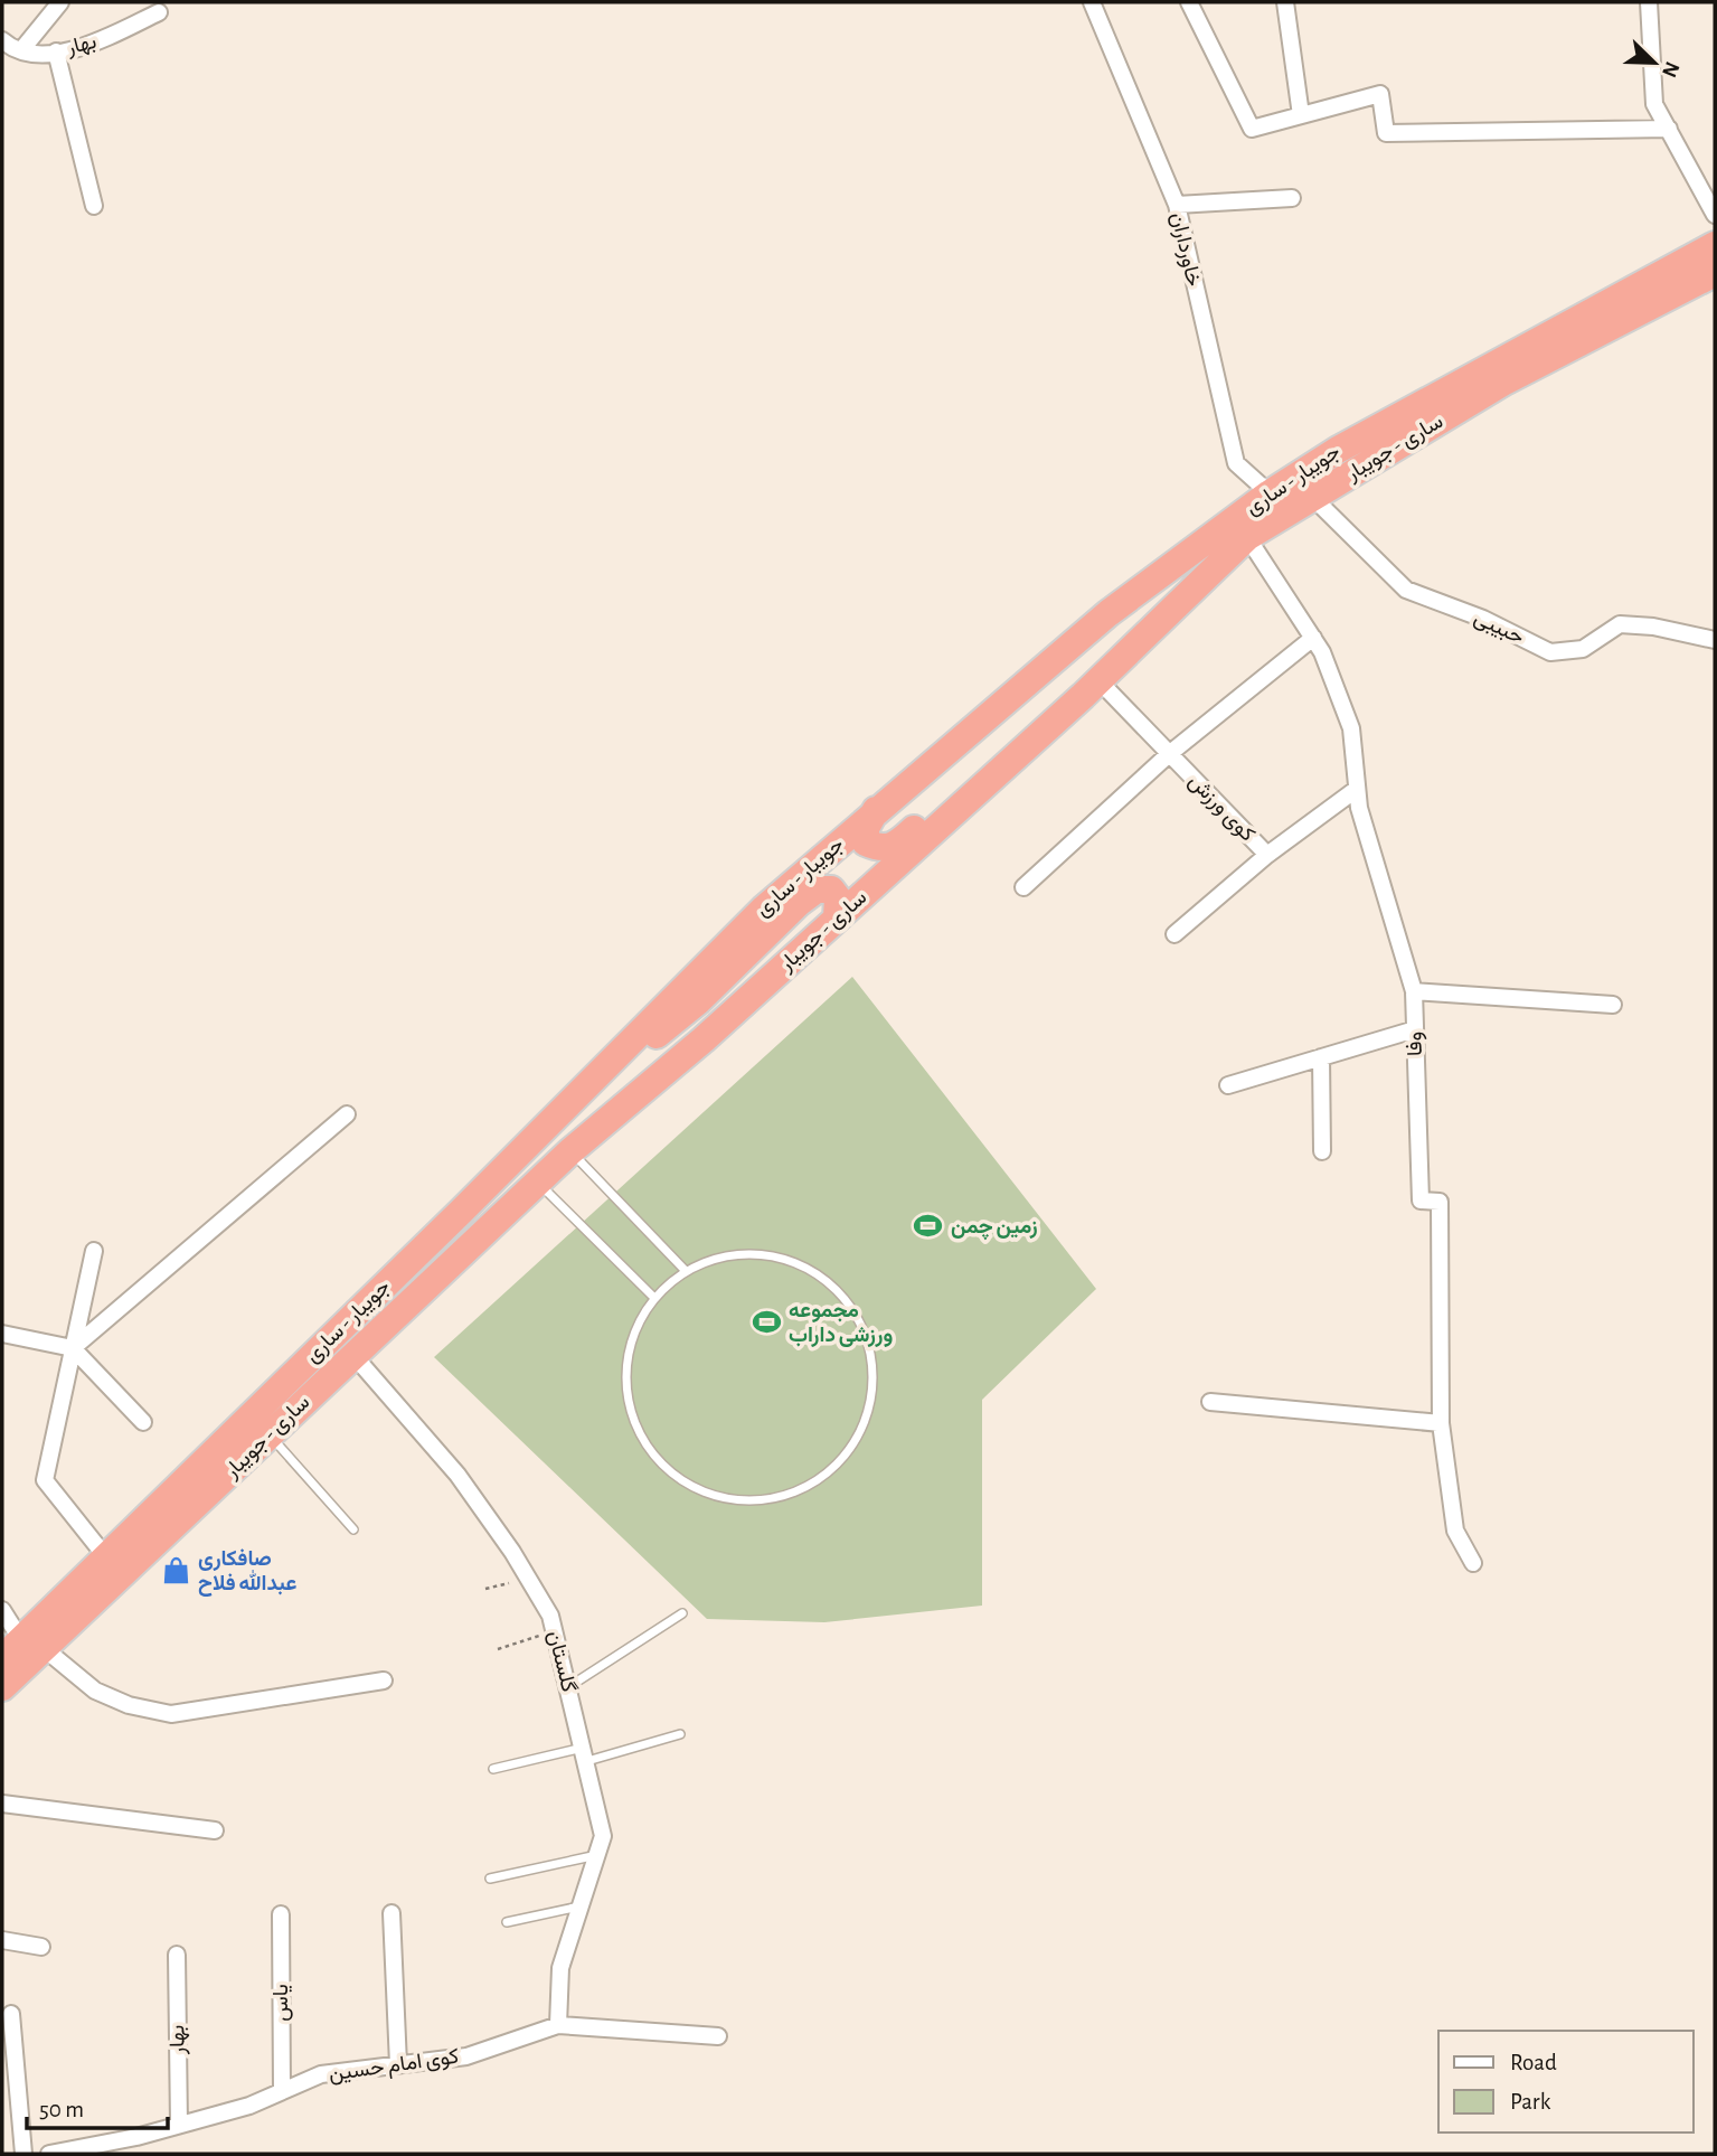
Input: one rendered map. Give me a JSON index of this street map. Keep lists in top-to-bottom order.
{
  "streets": {
    "highway": ["ساری - جویبار", "جویبار - ساری"],
    "street": [
      "بهار",
      "خاورداران",
      "حبیبی",
      "کوی ورزش",
      "وفا",
      "گلستان",
      "یاس",
      "کوی امام حسین"
    ]
  },
  "crossings": [
    ["بهار", "کوی امام حسین"],
    ["خاورداران", "جویبار - ساری"],
    ["ساری - جویبار", "جویبار - ساری"],
    ["ساری - جویبار", "حبیبی"],
    ["ساری - جویبار", "کوی ورزش"],
    ["ساری - جویبار", "وفا"],
    ["ساری - جویبار", "گلستان"],
    ["کوی ورزش", "وفا"],
    ["گلستان", "کوی امام حسین"],
    ["یاس", "کوی امام حسین"]
  ],
  "places": {
    "sports": ["زمین چمن", "مجموعه ورزشی داراب"],
    "shop": ["صافکاری عبدالله فلاح"]
  },
  "legend": ["Road", "Park"],
  "scale_bar": "50 m",
  "north": "bottom right"
}
